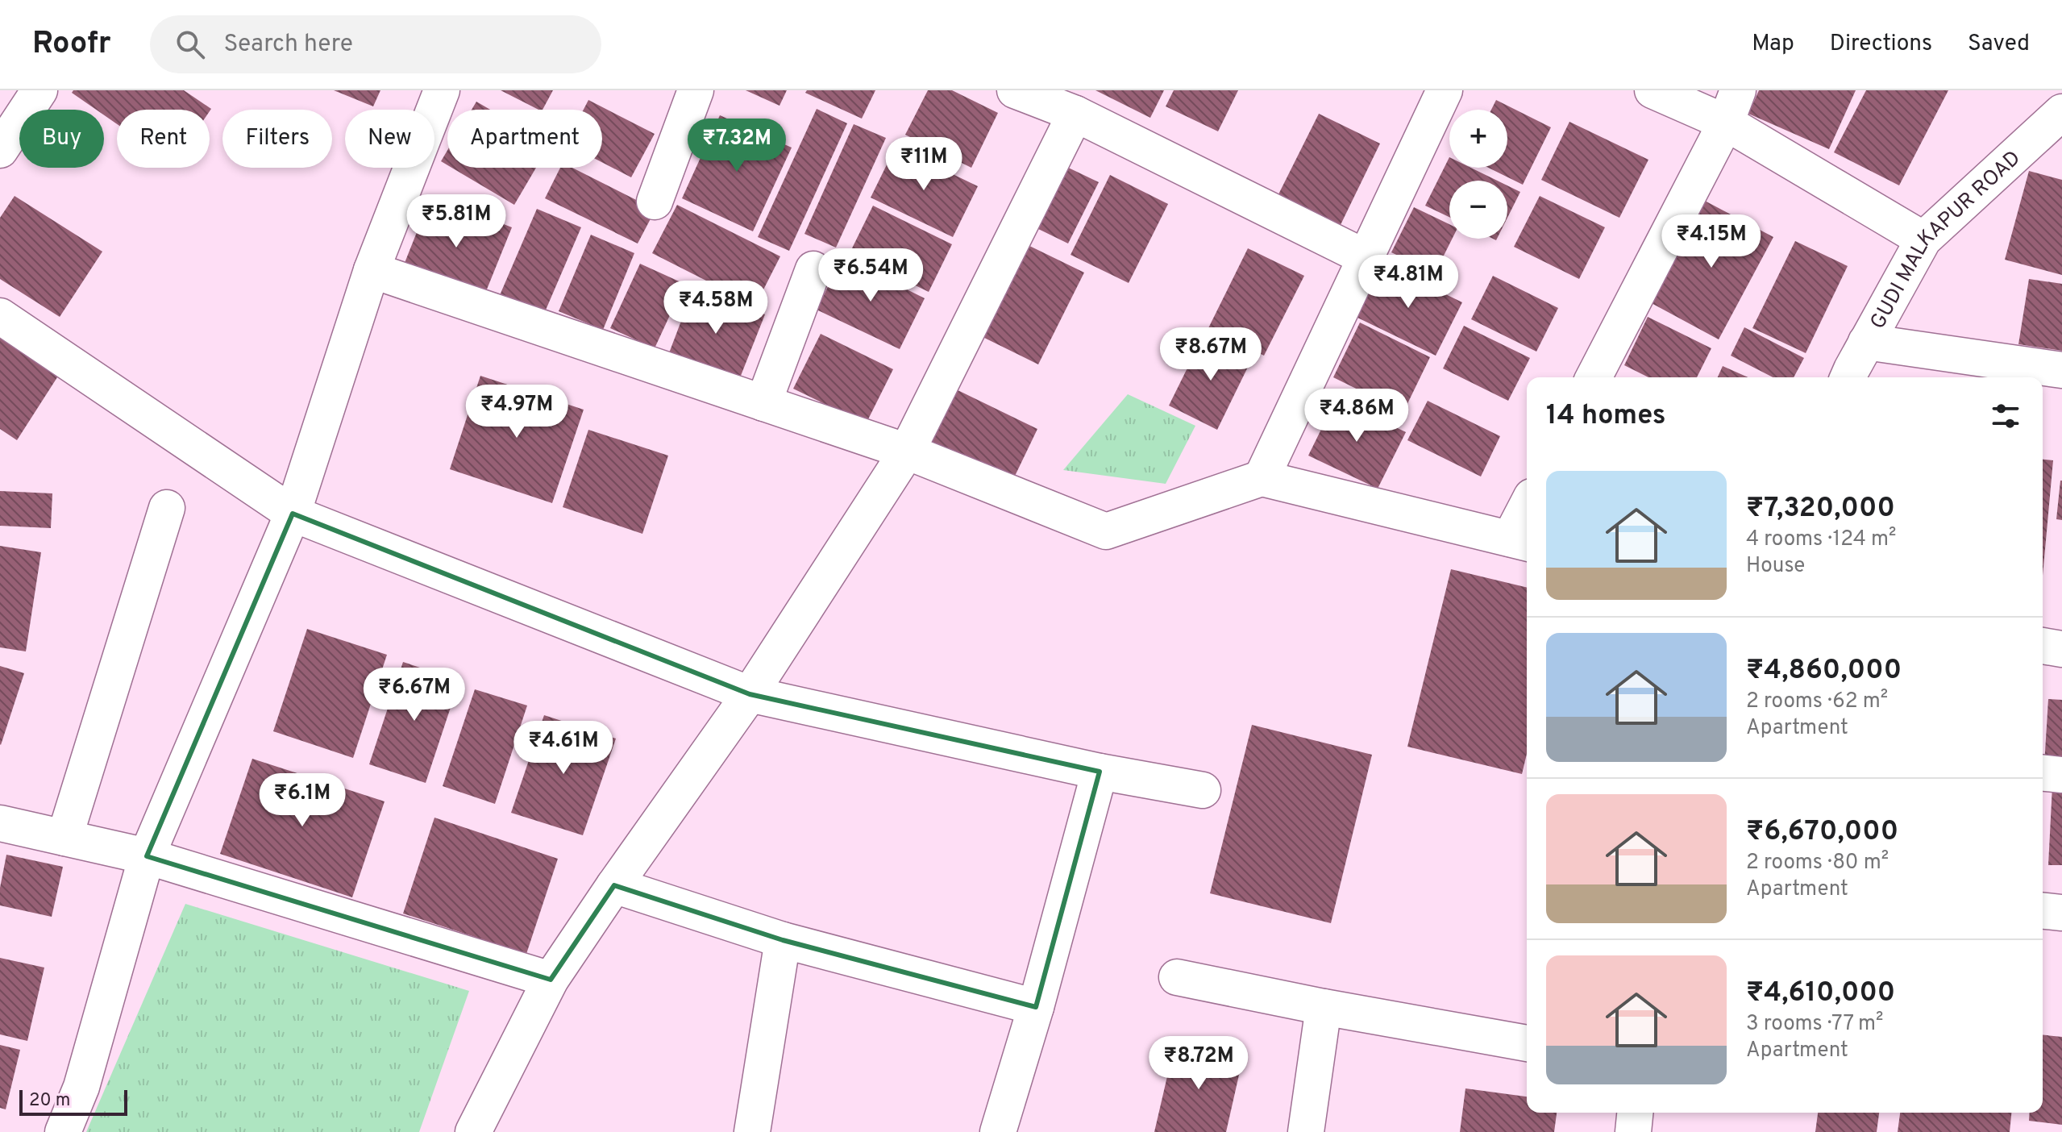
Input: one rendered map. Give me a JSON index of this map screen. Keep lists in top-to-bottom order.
{
  "streets": {
    "street": ["GUDI MALKAPUR ROAD"]
  },
  "scale_bar": "20 m",
  "page": {
    "header": "Roofr",
    "search": "Search here",
    "nav": ["Map", "Directions", "Saved"],
    "map_buttons": ["+", "−"],
    "chip": [
      "Buy",
      "Rent",
      "Filters",
      "New",
      "Apartment"
    ],
    "price": [
      "₹7.32M",
      "₹11M",
      "₹5.81M",
      "₹4.15M",
      "₹6.54M",
      "₹4.81M",
      "₹4.58M",
      "₹8.67M",
      "₹4.97M",
      "₹4.86M",
      "₹6.67M",
      "₹4.61M",
      "₹6.1M",
      "₹8.72M"
    ],
    "heading": "14 homes",
    "list": [
      {
        "name": "₹7,320,000",
        "note": "4 rooms · 124 m² · House"
      },
      {
        "name": "₹4,860,000",
        "note": "2 rooms · 62 m² · Apartment"
      },
      {
        "name": "₹6,670,000",
        "note": "2 rooms · 80 m² · Apartment"
      },
      {
        "name": "₹4,610,000",
        "note": "3 rooms · 77 m² · Apartment"
      }
    ],
    "scale": "20 m"
  }
}
